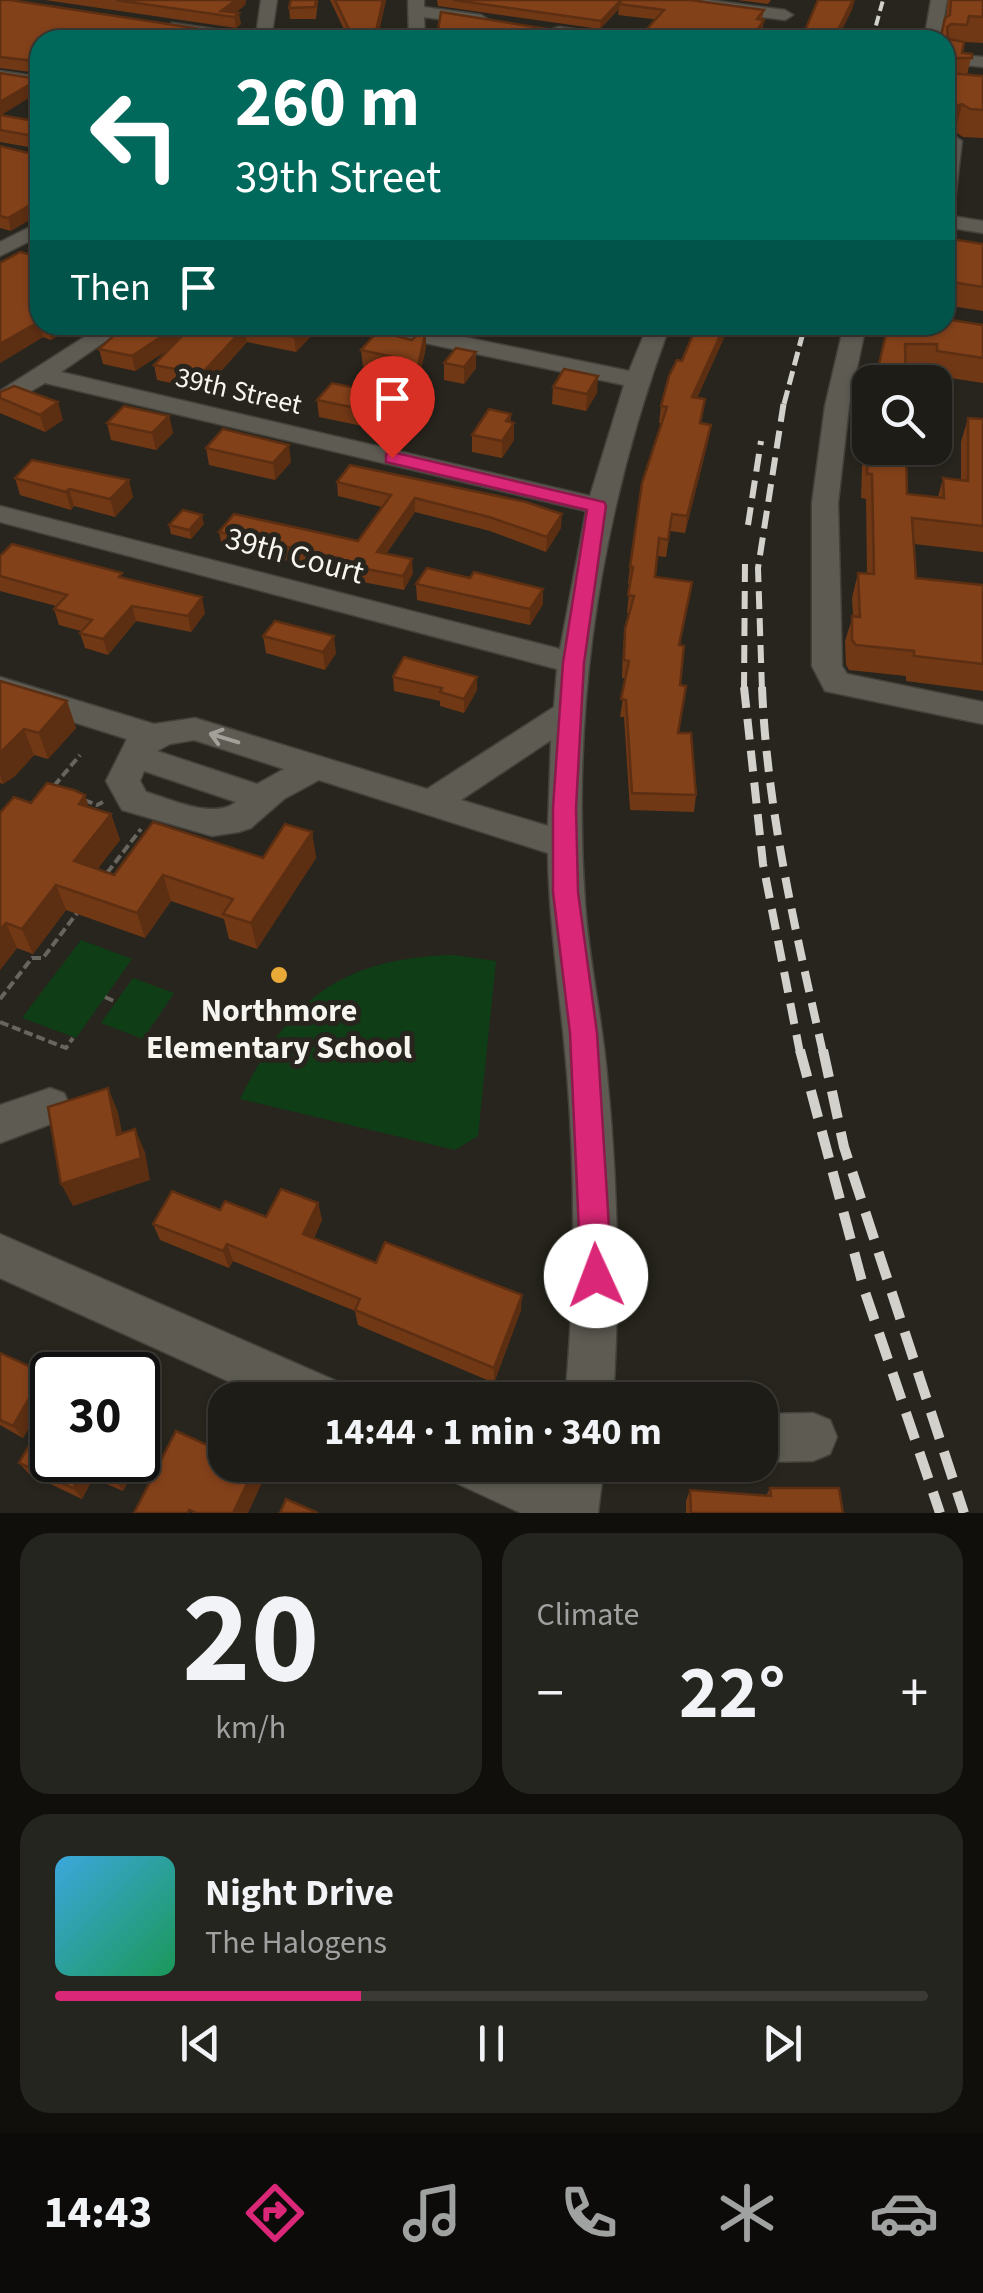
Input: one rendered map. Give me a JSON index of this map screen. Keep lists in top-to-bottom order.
{
  "streets": {
    "street": ["39th Street", "39th Court"]
  },
  "places": ["Northmore Elementary School"],
  "page": {
    "turn": ["260 m", "39th Street"],
    "then": "Then",
    "limit": "30",
    "trip": "14:44 · 1 min · 340 m",
    "tile": [
      ["20", "km/h"],
      "Climate"
    ],
    "heat": ["−", "22°", "+"],
    "song": ["Night Drive", "The Halogens"],
    "tabs": "14:43"
  }
}
